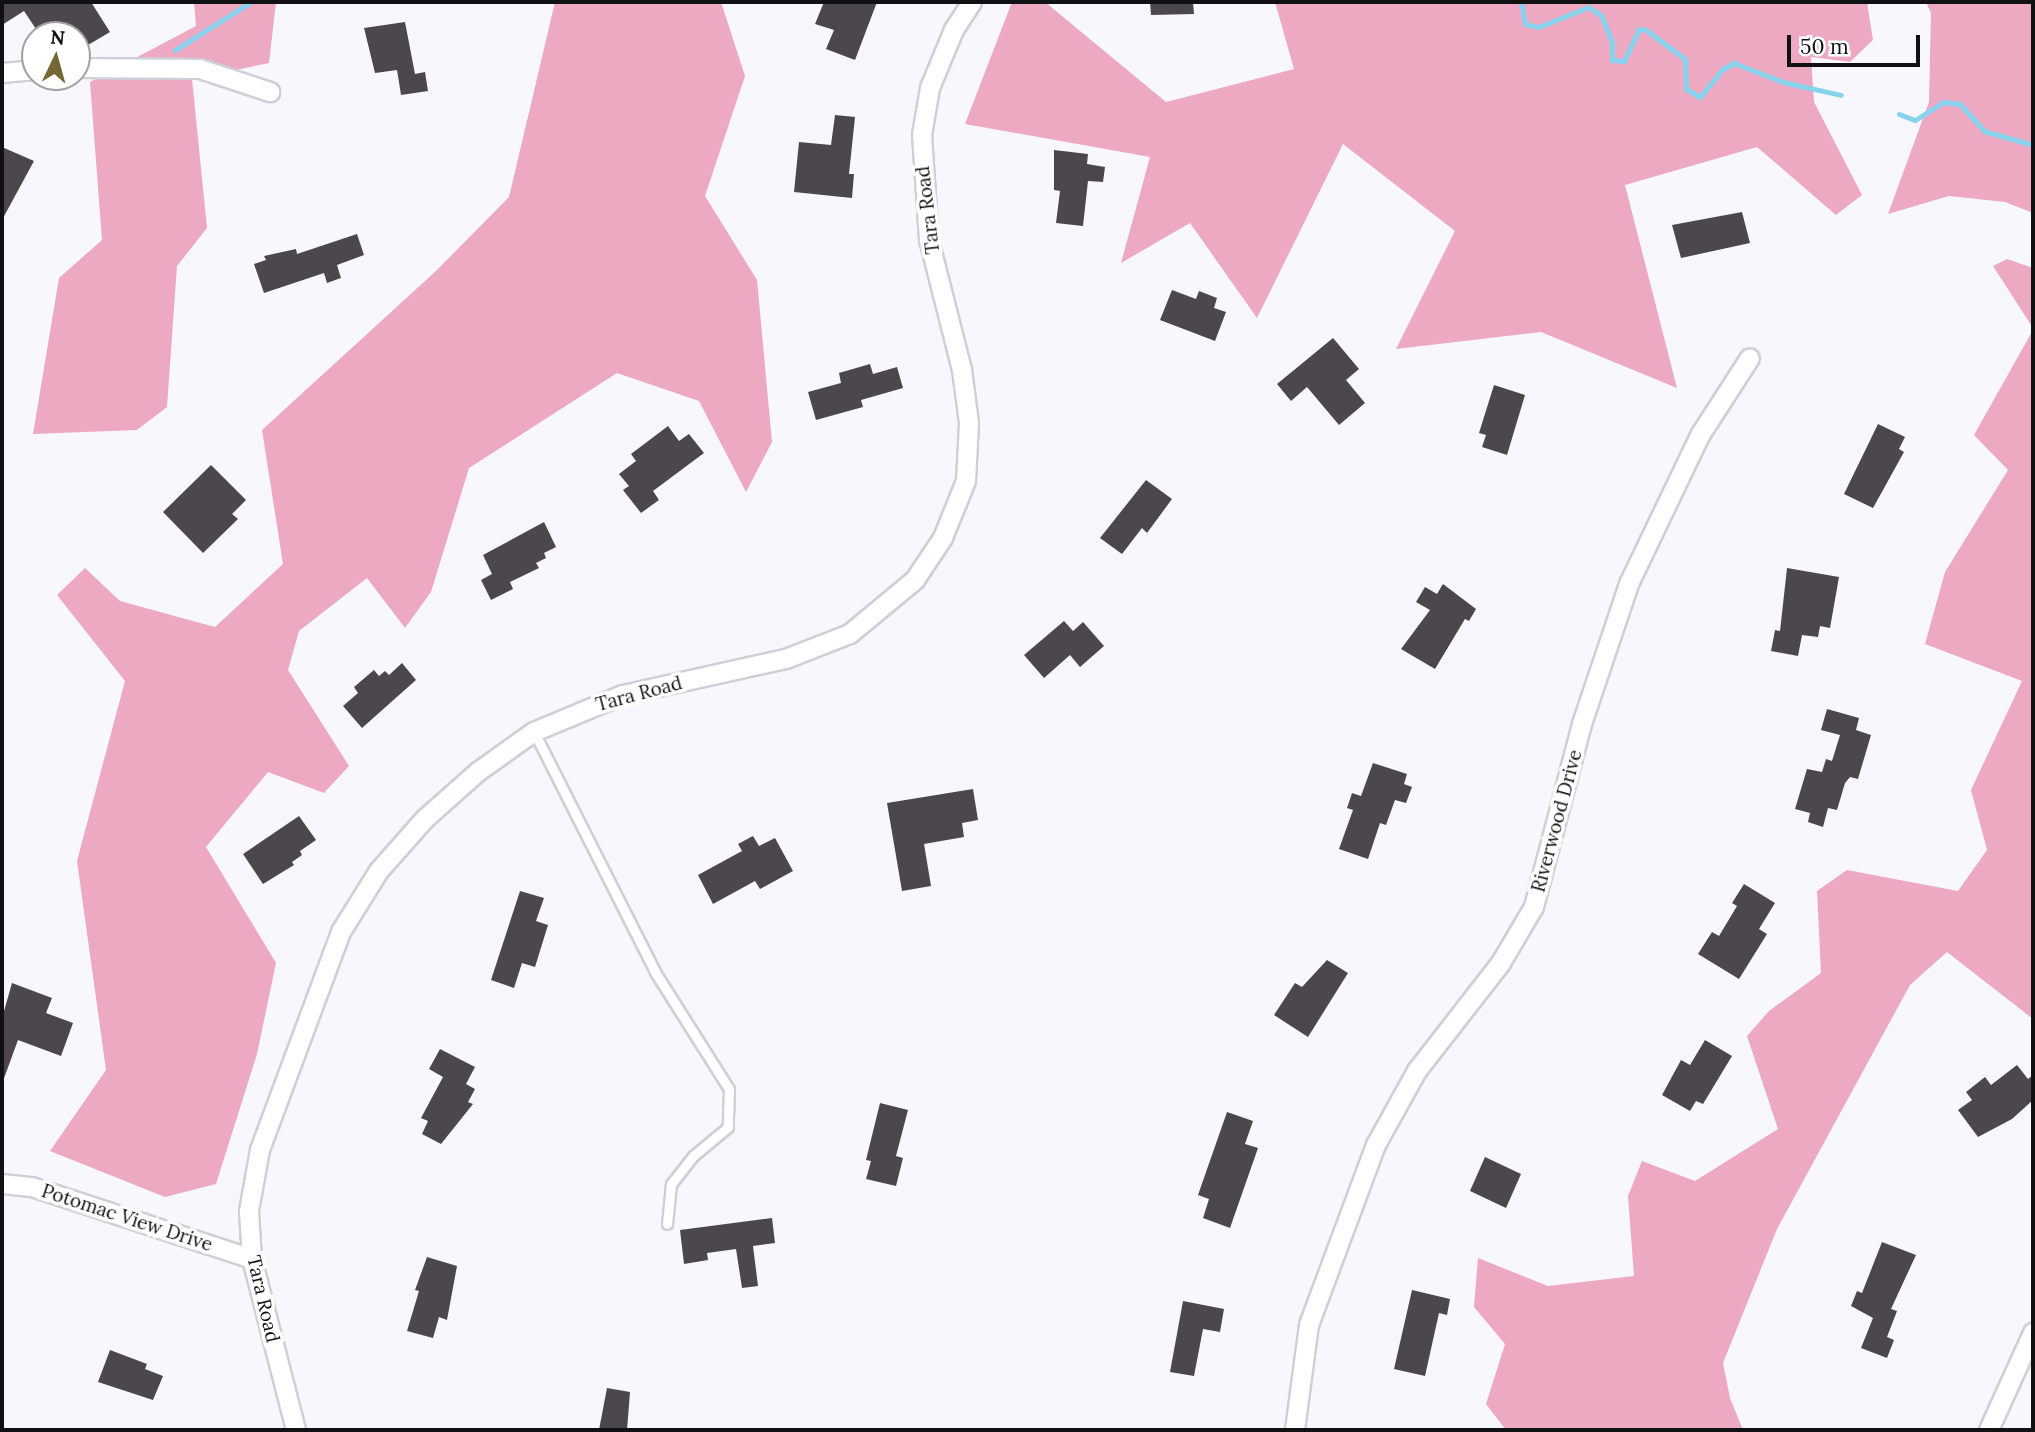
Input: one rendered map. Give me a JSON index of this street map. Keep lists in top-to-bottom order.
{
  "streets": {
    "street": ["Tara Road", "Riverwood Drive", "Potomac View Drive"]
  },
  "crossings": [
    ["Tara Road", "Potomac View Drive"]
  ],
  "scale_bar": "50 m",
  "north": "top"
}
